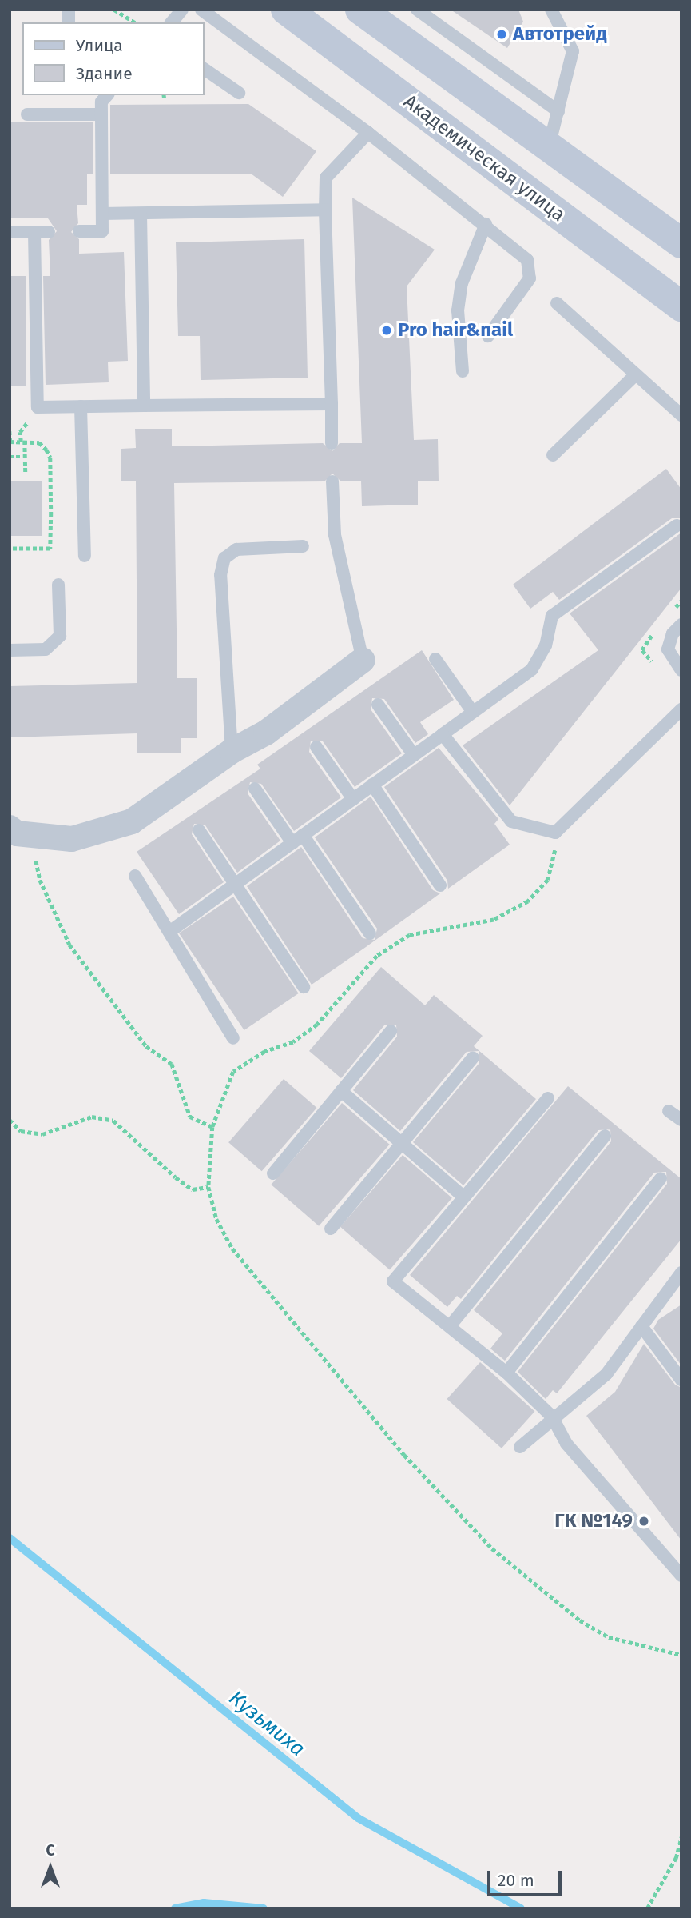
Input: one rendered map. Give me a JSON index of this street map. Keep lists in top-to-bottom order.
{
  "streets": {
    "main road": ["Академическая улица"]
  },
  "water": ["Кузьмиха"],
  "places": ["Автотрейд", "Pro hair&nail", "ГК №149"],
  "legend": ["Улица", "Здание"],
  "scale_bar": "20 m",
  "north": "top"
}
